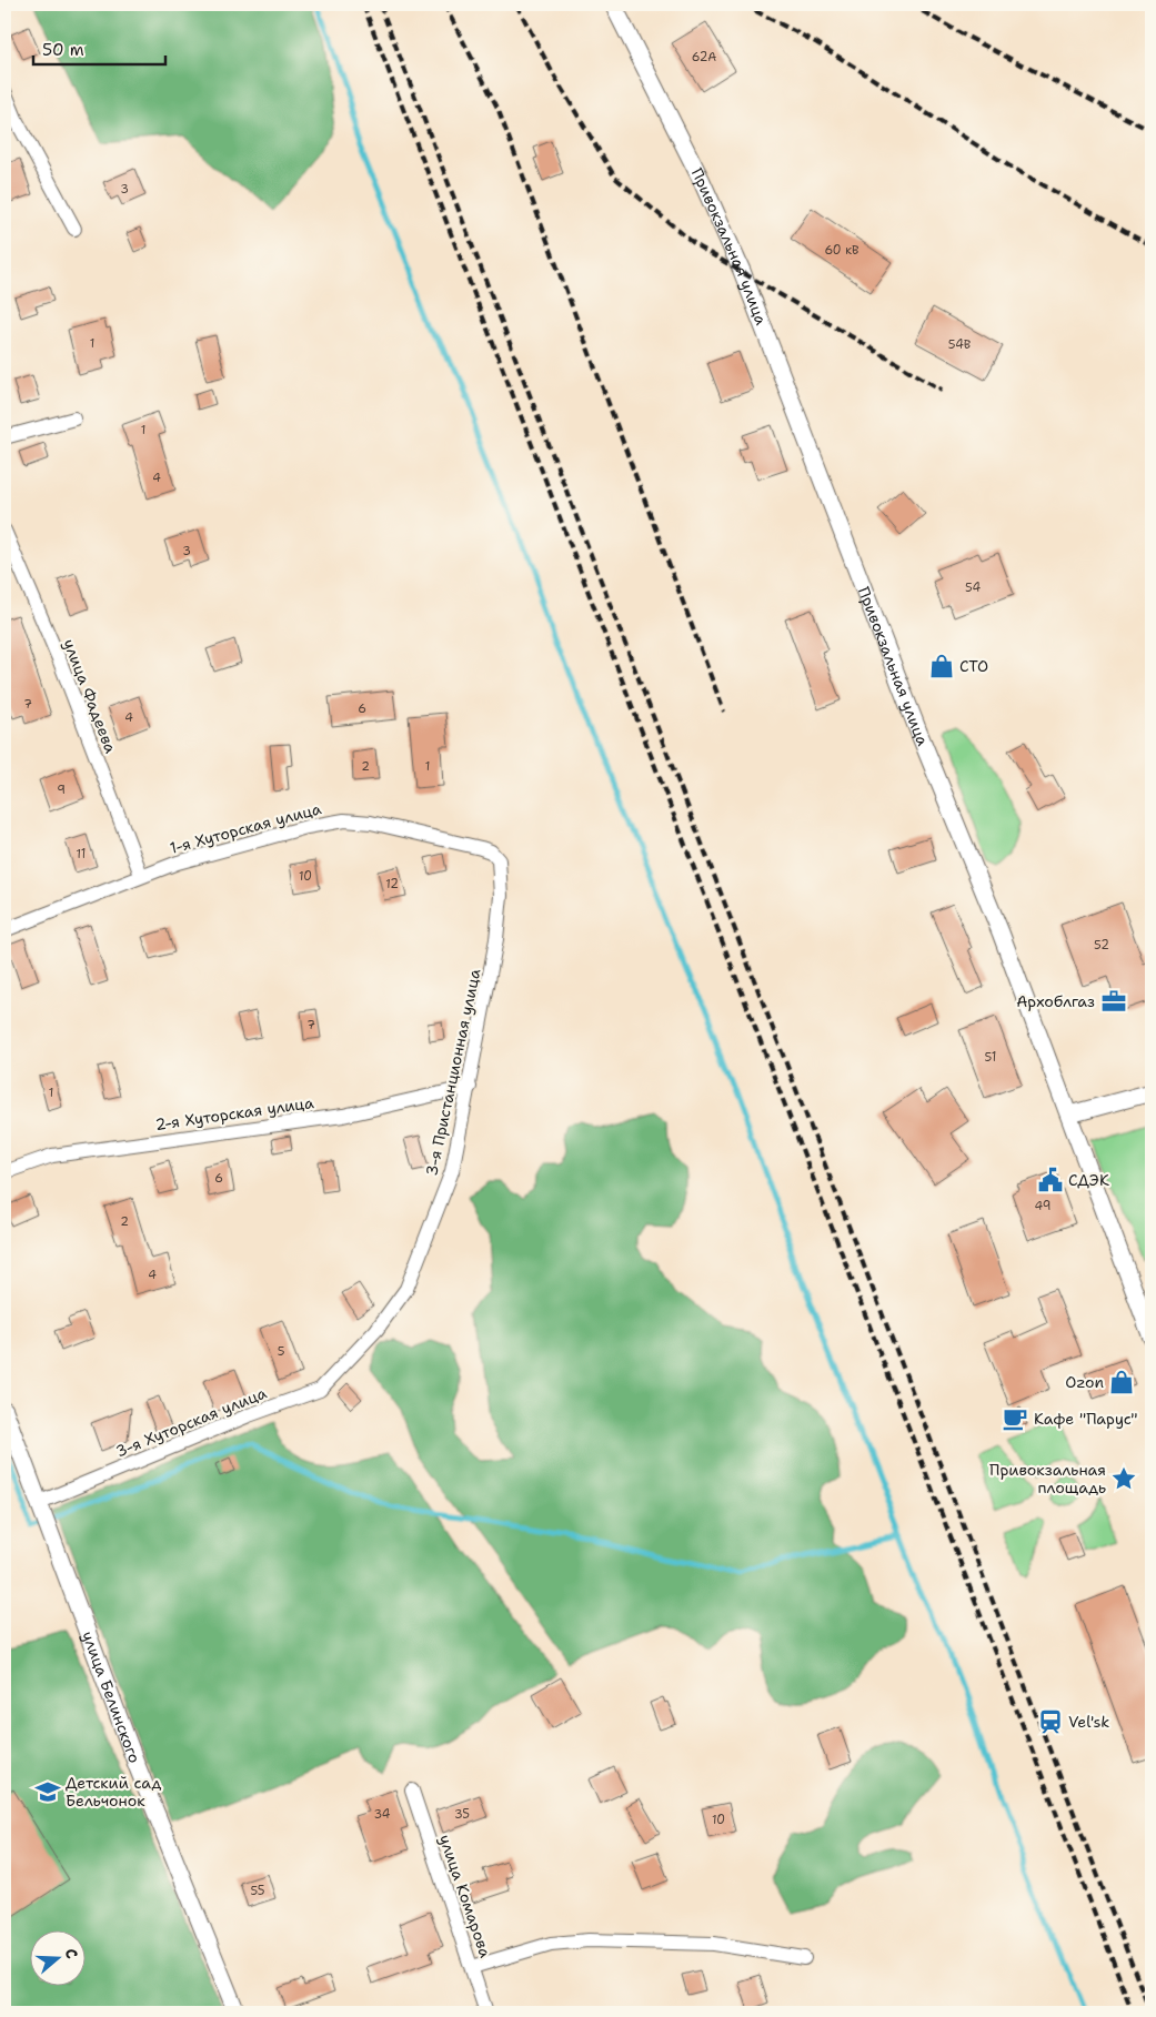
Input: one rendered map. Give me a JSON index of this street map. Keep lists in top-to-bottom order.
{
  "streets": {
    "street": [
      "Привокзальная улица",
      "улица Фадеева",
      "1-я Хуторская улица",
      "3-я Пристанционная улица",
      "2-я Хуторская улица",
      "3-я Хуторская улица",
      "улица Белинского",
      "улица Комарова"
    ]
  },
  "crossings": [
    ["улица Фадеева", "1-я Хуторская улица"],
    ["1-я Хуторская улица", "3-я Пристанционная улица"],
    ["3-я Пристанционная улица", "2-я Хуторская улица"],
    ["3-я Пристанционная улица", "3-я Хуторская улица"],
    ["3-я Хуторская улица", "улица Белинского"]
  ],
  "places": {
    "shop": ["СТО", "Ozon"],
    "office": ["Архоблгаз"],
    "public building": ["СДЭК"],
    "cafe": ["Кафе \"Парус\""],
    "place": ["Привокзальная площадь"],
    "station": ["Vel'sk"],
    "school or university": ["Детский сад Бельчонок"]
  },
  "house_numbers": [
    "62А",
    "3",
    "60 кВ",
    "1",
    "54В",
    "1",
    "4",
    "3",
    "54",
    "7",
    "6",
    "4",
    "2",
    "1",
    "9",
    "11",
    "10",
    "12",
    "52",
    "7",
    "51",
    "1",
    "6",
    "49",
    "2",
    "4",
    "5",
    "34",
    "35",
    "10",
    "55"
  ],
  "scale_bar": "50 m",
  "north": "right"
}
